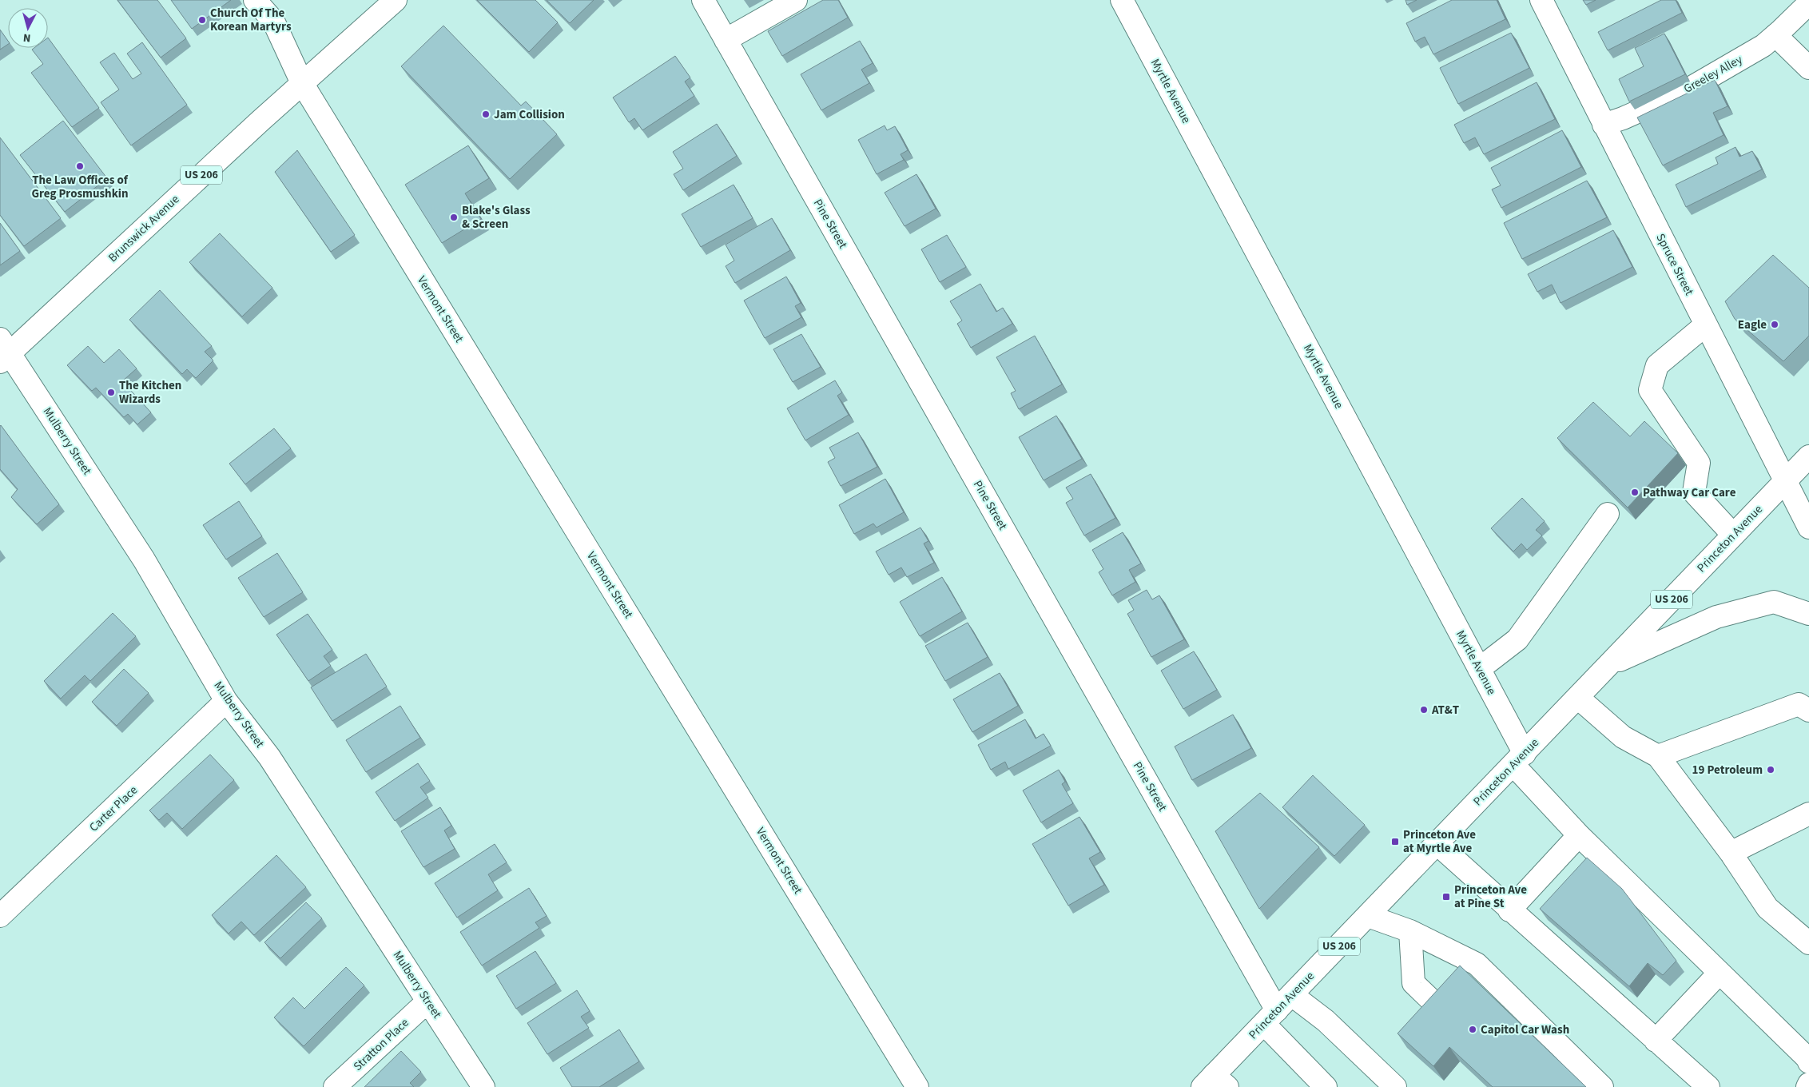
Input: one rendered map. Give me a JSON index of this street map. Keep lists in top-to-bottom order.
{
  "streets": {
    "street": [
      "Greeley Alley",
      "Myrtle Avenue",
      "US 206",
      "Pine Street",
      "Brunswick Avenue",
      "Spruce Street",
      "Vermont Street",
      "Mulberry Street",
      "Princeton Avenue",
      "Carter Place",
      "Stratton Place"
    ]
  },
  "crossings": [
    ["Greeley Alley", "Spruce Street"],
    ["Myrtle Avenue", "Princeton Avenue"],
    ["Pine Street", "Princeton Avenue"],
    ["Brunswick Avenue", "Vermont Street"],
    ["Brunswick Avenue", "Mulberry Street"],
    ["Spruce Street", "Princeton Avenue"],
    ["Mulberry Street", "Carter Place"],
    ["Mulberry Street", "Stratton Place"]
  ],
  "places": {
    "other": [
      "Church Of The Korean Martyrs",
      "Jam Collision",
      "The Law Offices of Greg Prosmushkin",
      "Blake's Glass & Screen",
      "Eagle",
      "The Kitchen Wizards",
      "Pathway Car Care",
      "AT&T",
      "19 Petroleum",
      "Capitol Car Wash"
    ],
    "transit": ["Princeton Ave at Myrtle Ave", "Princeton Ave at Pine St"]
  },
  "north": "bottom"
}
